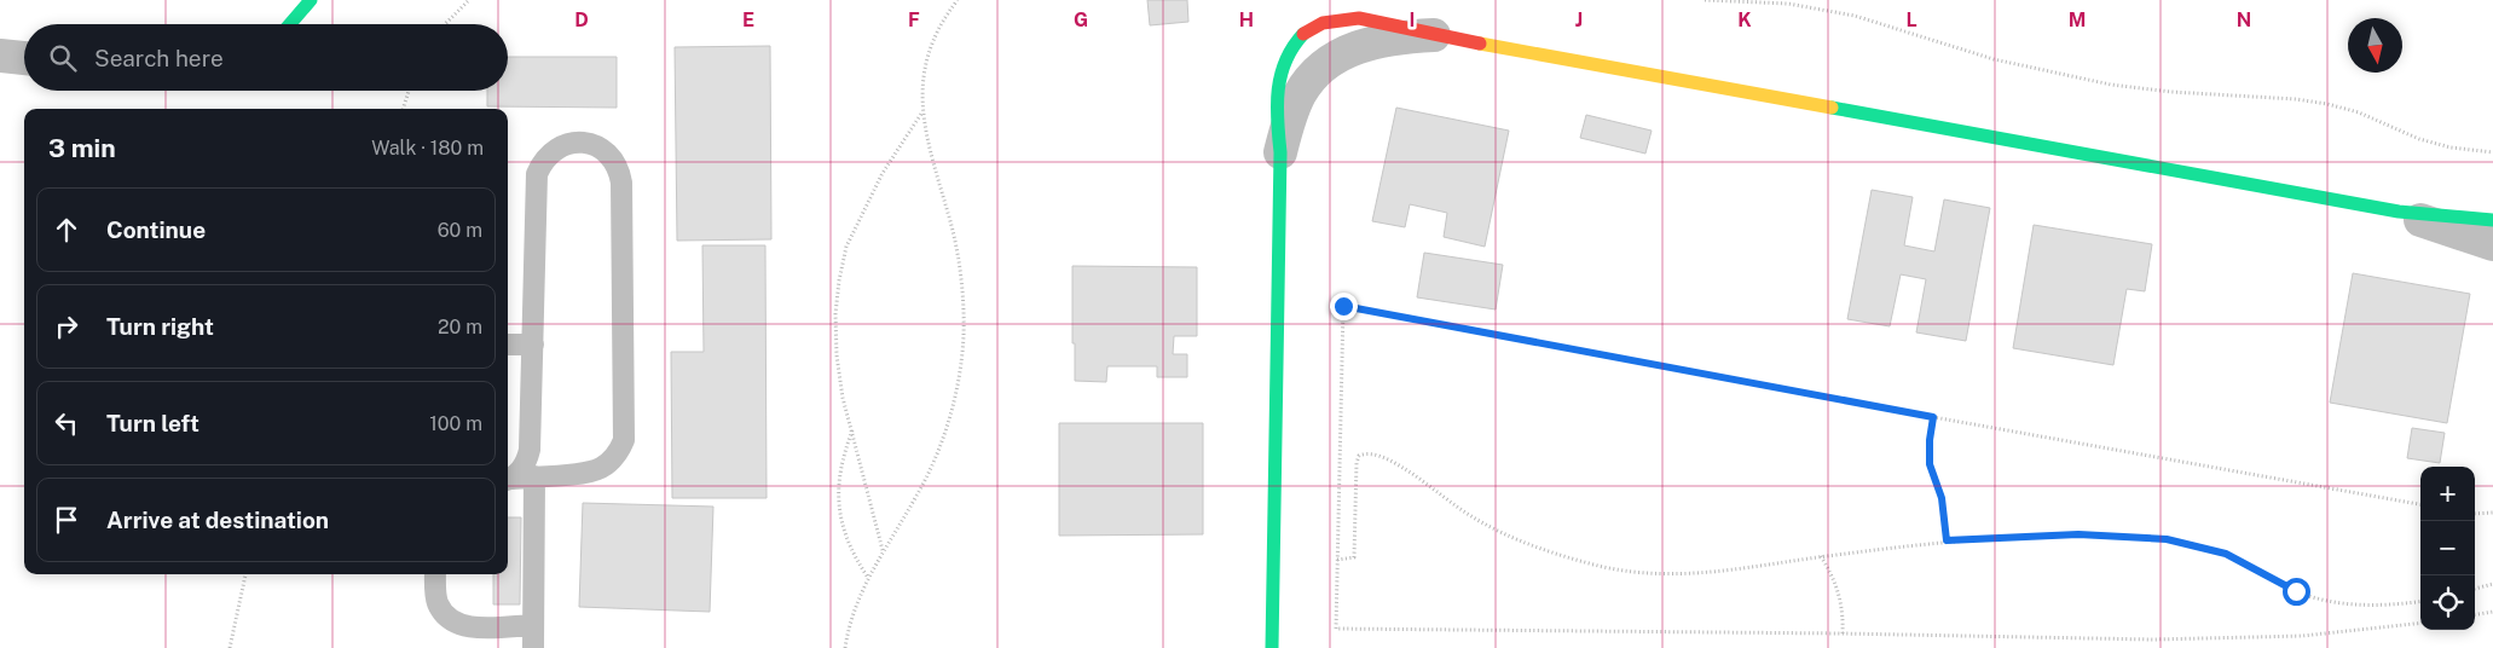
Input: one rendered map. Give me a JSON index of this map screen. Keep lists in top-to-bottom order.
{
  "north": "bottom",
  "page": {
    "search": "Search here",
    "heading": ["3 min", "Walk · 180 m"],
    "list": [
      ["Continue", "60 m"],
      ["Turn right", "20 m"],
      ["Turn left", "100 m"],
      "Arrive at destination"
    ],
    "map_buttons": ["+", "−"]
  },
  "grid": {
    "columns": [
      "D",
      "E",
      "F",
      "G",
      "H",
      "I",
      "J",
      "K",
      "L",
      "M",
      "N"
    ]
  }
}
